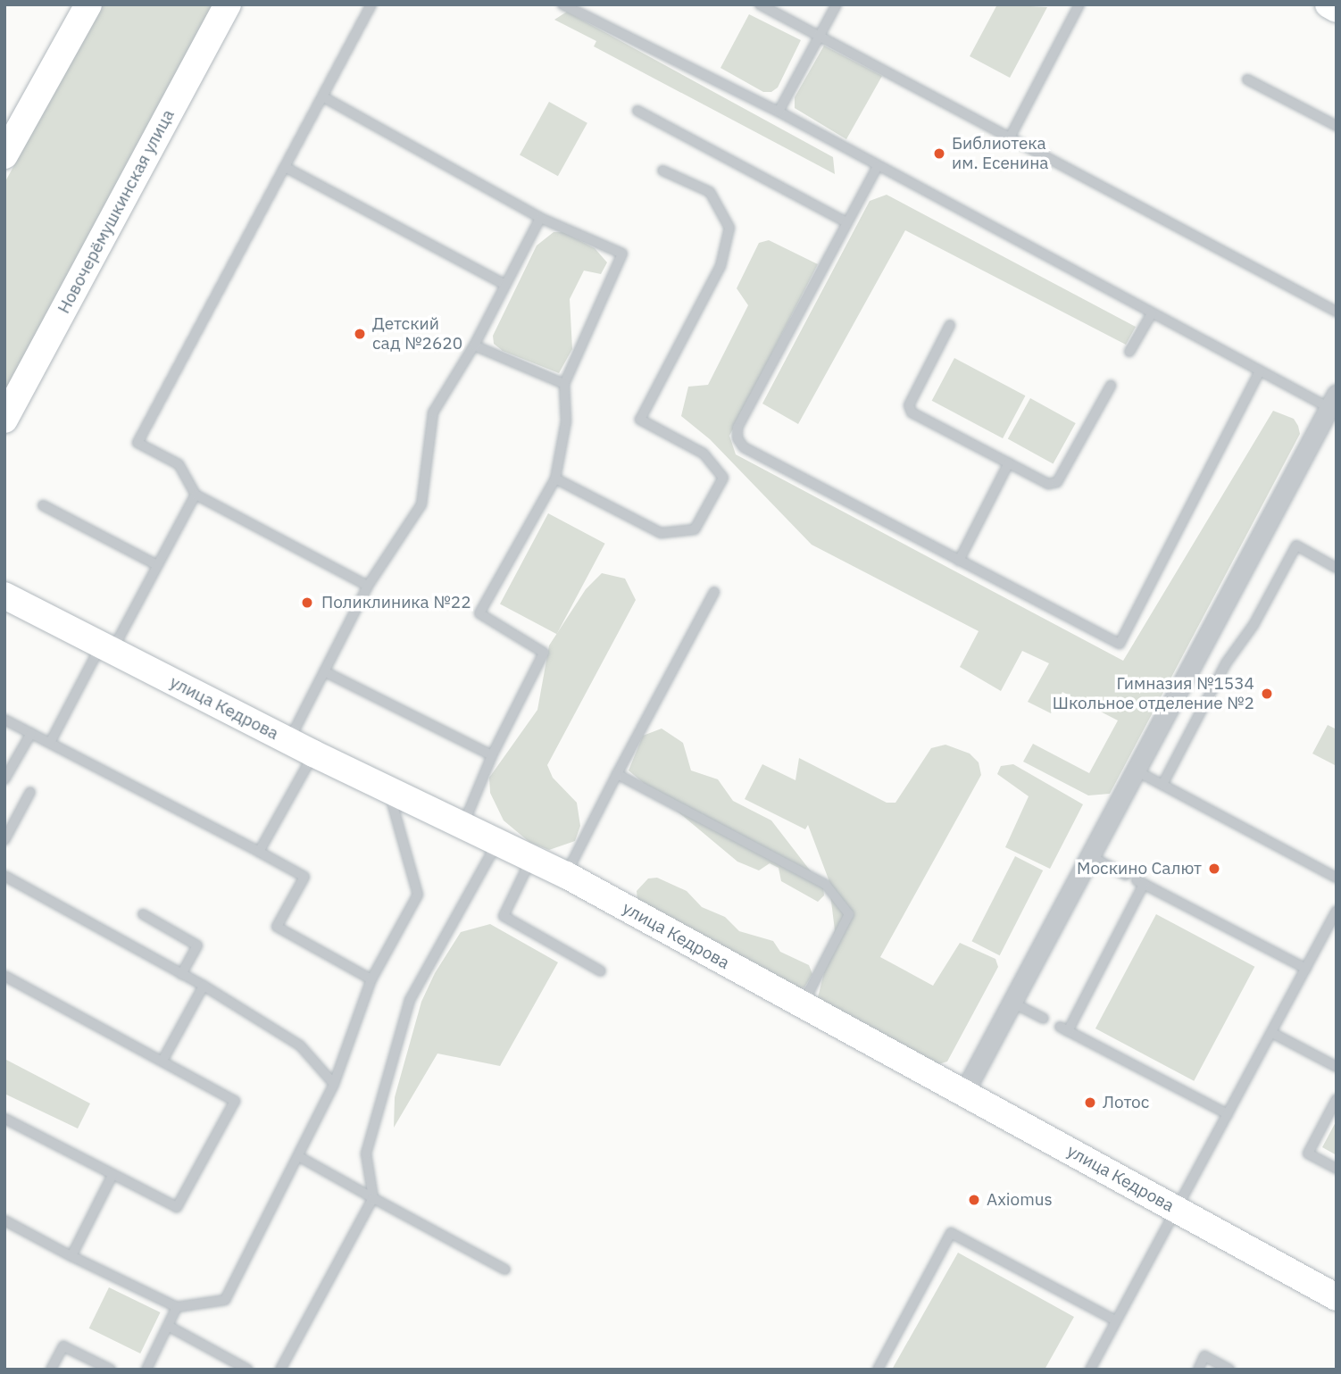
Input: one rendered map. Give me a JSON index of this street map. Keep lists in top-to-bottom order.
{
  "streets": {
    "street": ["Новочерёмушкинская улица", "улица Кедрова"]
  },
  "places": [
    "Библиотека им. Есенина",
    "Детский сад №2620",
    "Поликлиника №22",
    "Гимназия №1534 Школьное отделение №2",
    "Москино Салют",
    "Лотос",
    "Axiomus"
  ]
}
